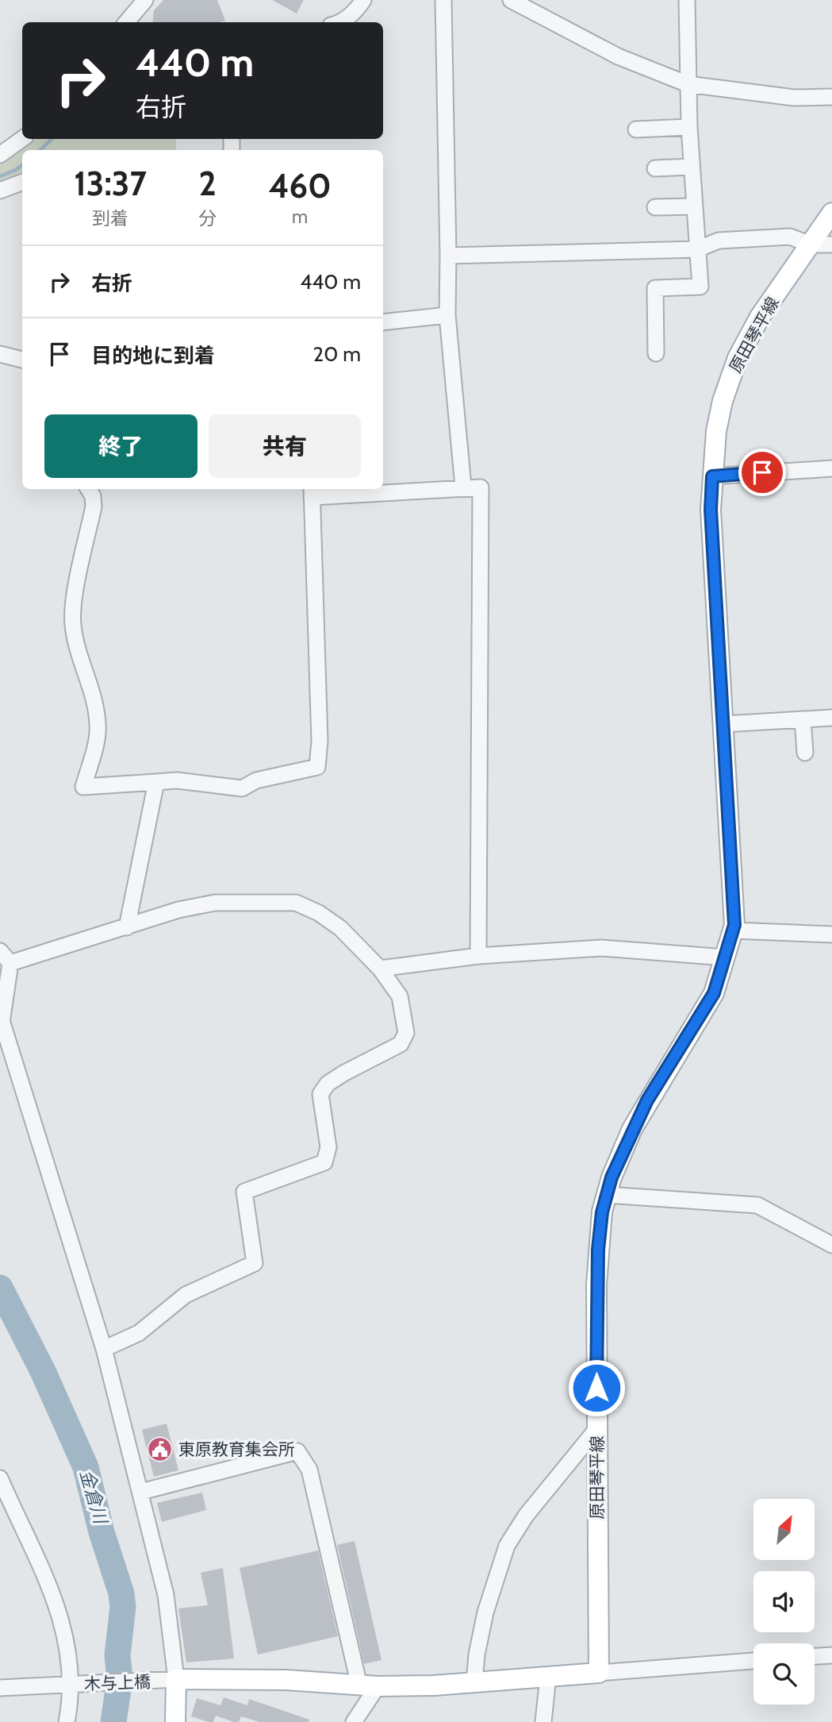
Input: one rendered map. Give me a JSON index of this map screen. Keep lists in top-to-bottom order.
{
  "streets": {
    "main road": ["原田琴平線"],
    "street": ["木与上橋"]
  },
  "water": ["金倉川"],
  "places": {
    "public building": ["東原教育集会所"]
  },
  "north": "top right",
  "page": {
    "turn": ["440 m", "右折"],
    "eta": [
      "13:37",
      "到着",
      "2",
      "分",
      "460",
      "m"
    ],
    "list": [
      {
        "name": "右折",
        "value": "440 m"
      },
      {
        "name": "目的地に到着",
        "value": "20 m"
      }
    ],
    "buttons": ["終了", "共有"]
  }
}
